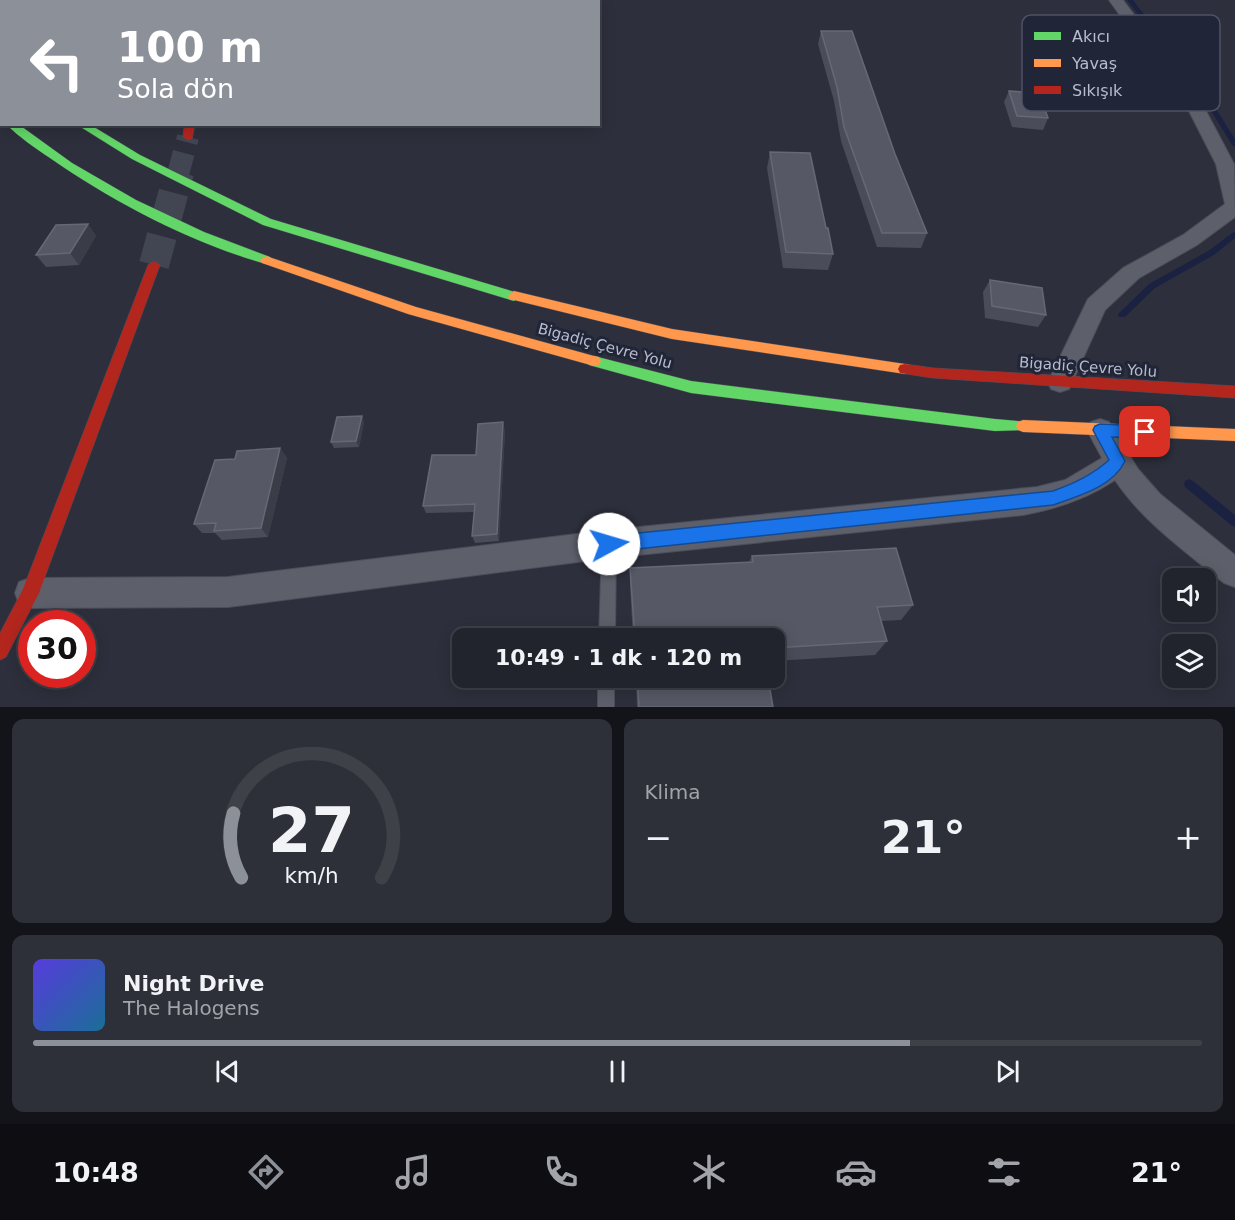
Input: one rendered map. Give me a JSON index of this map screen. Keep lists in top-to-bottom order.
{
  "streets": {
    "main road": ["Bigadiç Çevre Yolu"]
  },
  "legend": ["Akıcı", "Yavaş", "Sıkışık"],
  "page": {
    "turn": ["100 m", "Sola dön"],
    "limit": "30",
    "trip": "10:49 · 1 dk · 120 m",
    "tile": "Klima",
    "heat": ["−", "21°", "+"],
    "song": ["Night Drive", "The Halogens"],
    "tabs": ["10:48", "21°"],
    "gauge": ["27", "km/h"]
  }
}
